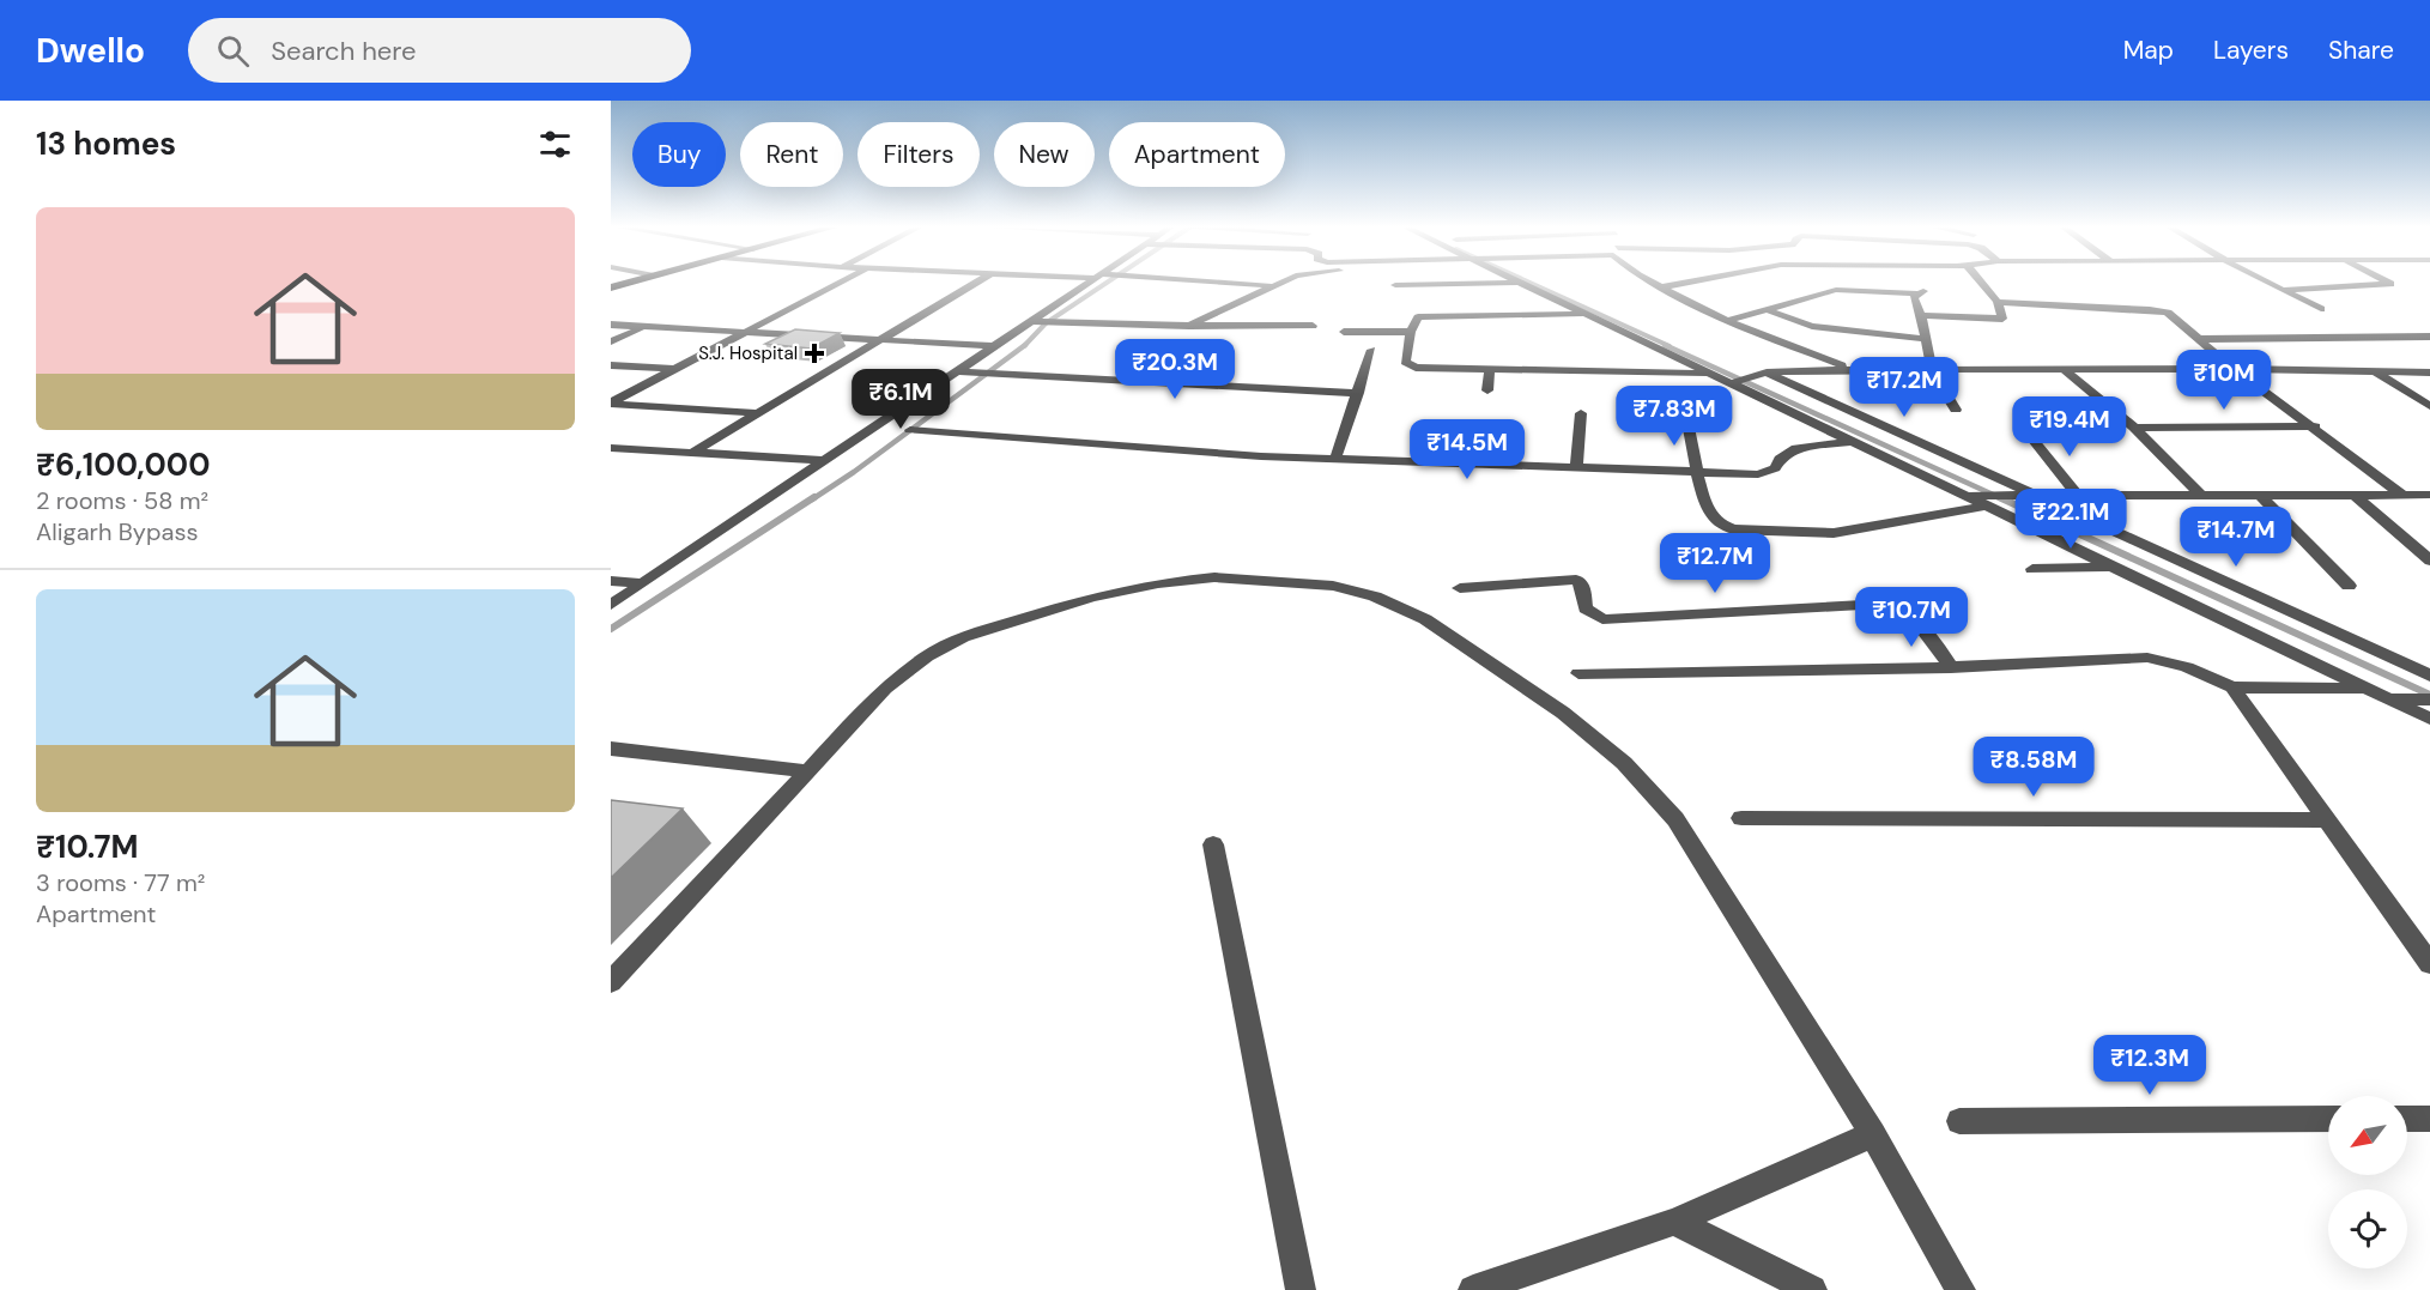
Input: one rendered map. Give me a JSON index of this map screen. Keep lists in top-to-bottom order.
{
  "places": {
    "health": ["S.J. Hospital"]
  },
  "north": "bottom left",
  "page": {
    "header": "Dwello",
    "search": "Search here",
    "nav": ["Map", "Layers", "Share"],
    "heading": "13 homes",
    "chip": [
      "Buy",
      "Rent",
      "Filters",
      "New",
      "Apartment"
    ],
    "list": [
      {
        "name": "₹6,100,000",
        "note": "2 rooms · 58 m² · Aligarh Bypass"
      },
      {
        "name": "₹10.7M",
        "note": "3 rooms · 77 m² · Apartment"
      }
    ],
    "price": [
      "₹20.3M",
      "₹10M",
      "₹17.2M",
      "₹6.1M",
      "₹7.83M",
      "₹19.4M",
      "₹14.5M",
      "₹22.1M",
      "₹14.7M",
      "₹12.7M",
      "₹10.7M",
      "₹8.58M",
      "₹12.3M"
    ]
  }
}
